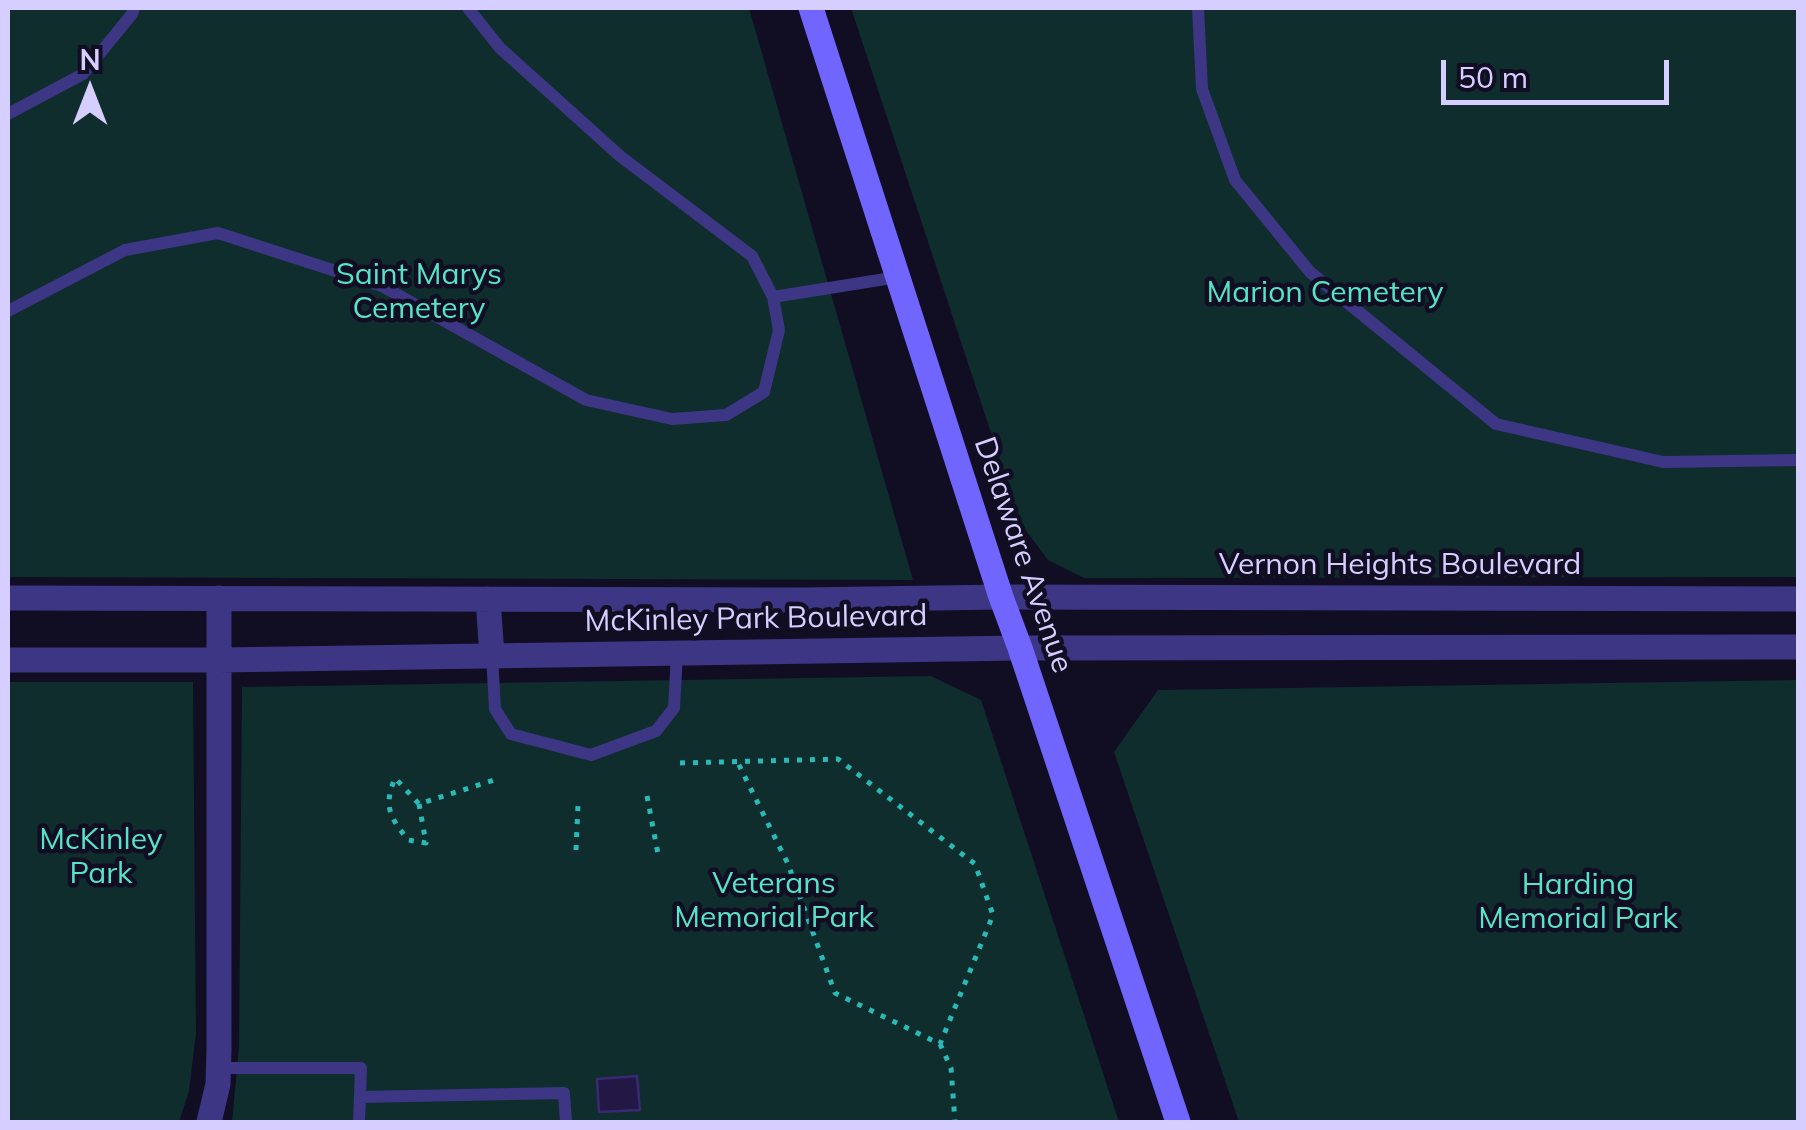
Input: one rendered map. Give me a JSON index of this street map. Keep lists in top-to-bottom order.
{
  "streets": {
    "main road": ["Delaware Avenue"],
    "street": ["Vernon Heights Boulevard", "McKinley Park Boulevard"]
  },
  "crossings": [
    ["Delaware Avenue", "Vernon Heights Boulevard"],
    ["Delaware Avenue", "McKinley Park Boulevard"],
    ["Vernon Heights Boulevard", "McKinley Park Boulevard"]
  ],
  "parks": [
    "Saint Marys Cemetery",
    "Marion Cemetery",
    "McKinley Park",
    "Veterans Memorial Park",
    "Harding Memorial Park"
  ],
  "scale_bar": "50 m",
  "north": "top"
}
